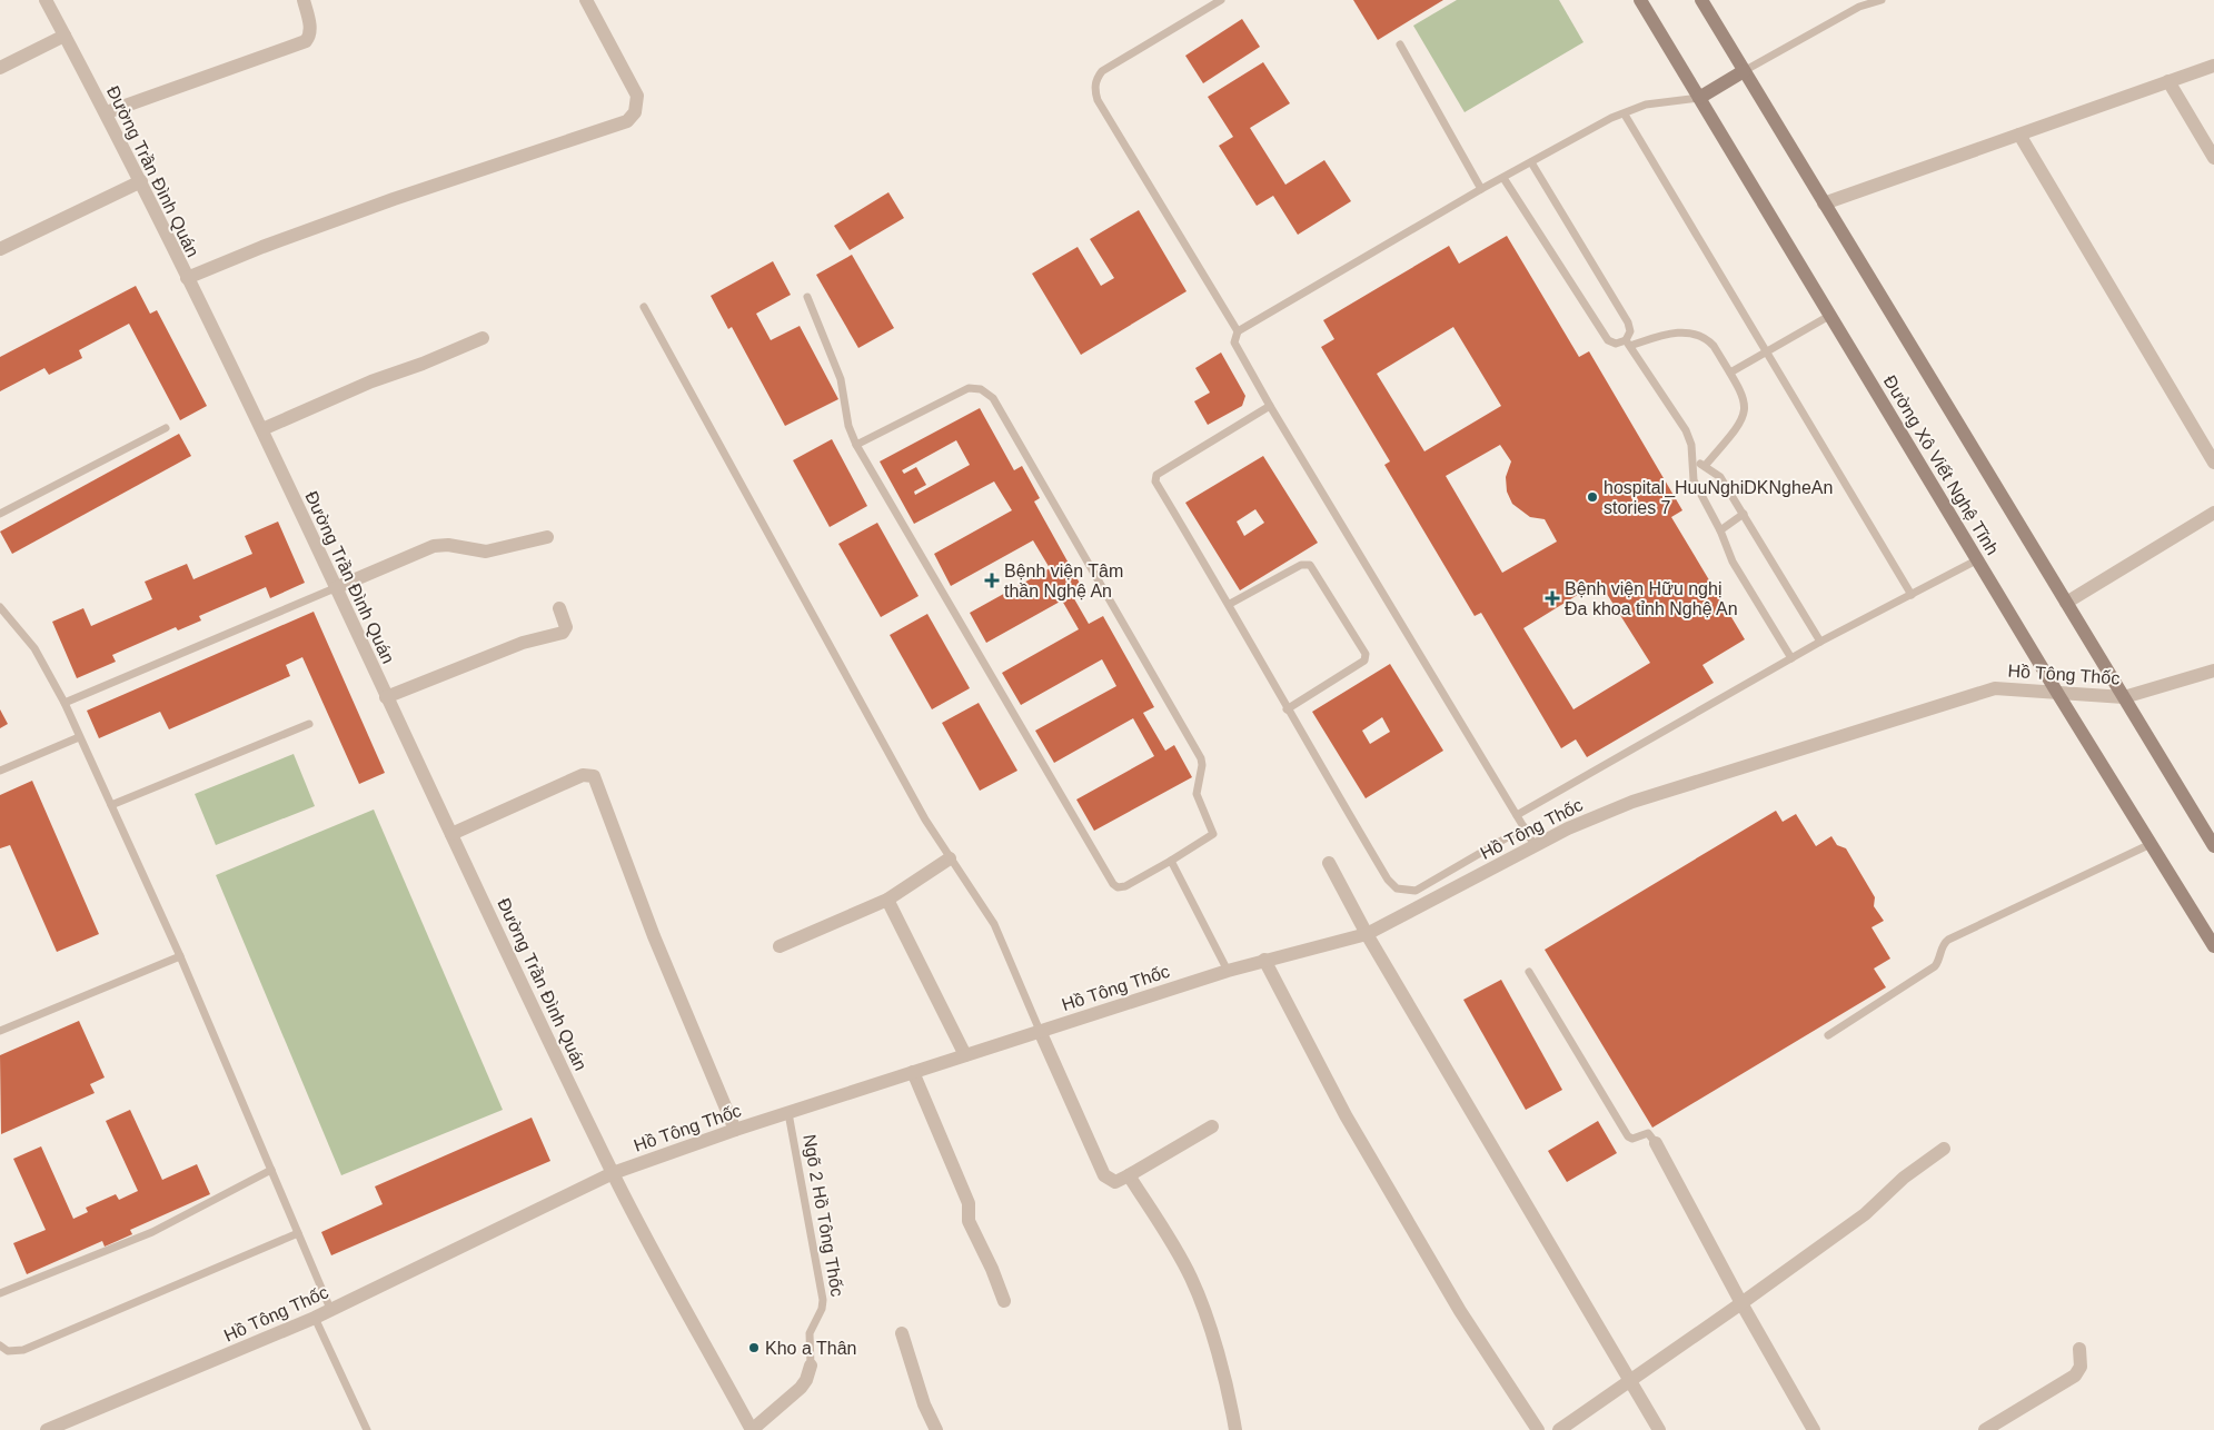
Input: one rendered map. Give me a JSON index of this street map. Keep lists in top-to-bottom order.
{
  "streets": {
    "main road": ["Đường Xô Viết Nghệ Tĩnh"],
    "street": ["Đường Trần Đình Quán", "Hồ Tông Thốc", "Ngõ 2 Hồ Tông Thốc"]
  },
  "crossings": [
    ["Đường Trần Đình Quán", "Hồ Tông Thốc"],
    ["Đường Trần Đình Quán", "Ngõ 2 Hồ Tông Thốc"],
    ["Đường Xô Viết Nghệ Tĩnh", "Hồ Tông Thốc"],
    ["Hồ Tông Thốc", "Ngõ 2 Hồ Tông Thốc"]
  ],
  "places": {
    "other": ["hospital_HuuNghiDKNgheAn stories 7", "Kho a Thân"],
    "health": ["Bệnh viện Tâm thần Nghệ An", "Bệnh viện Hữu nghị Đa khoa tỉnh Nghệ An"]
  }
}
